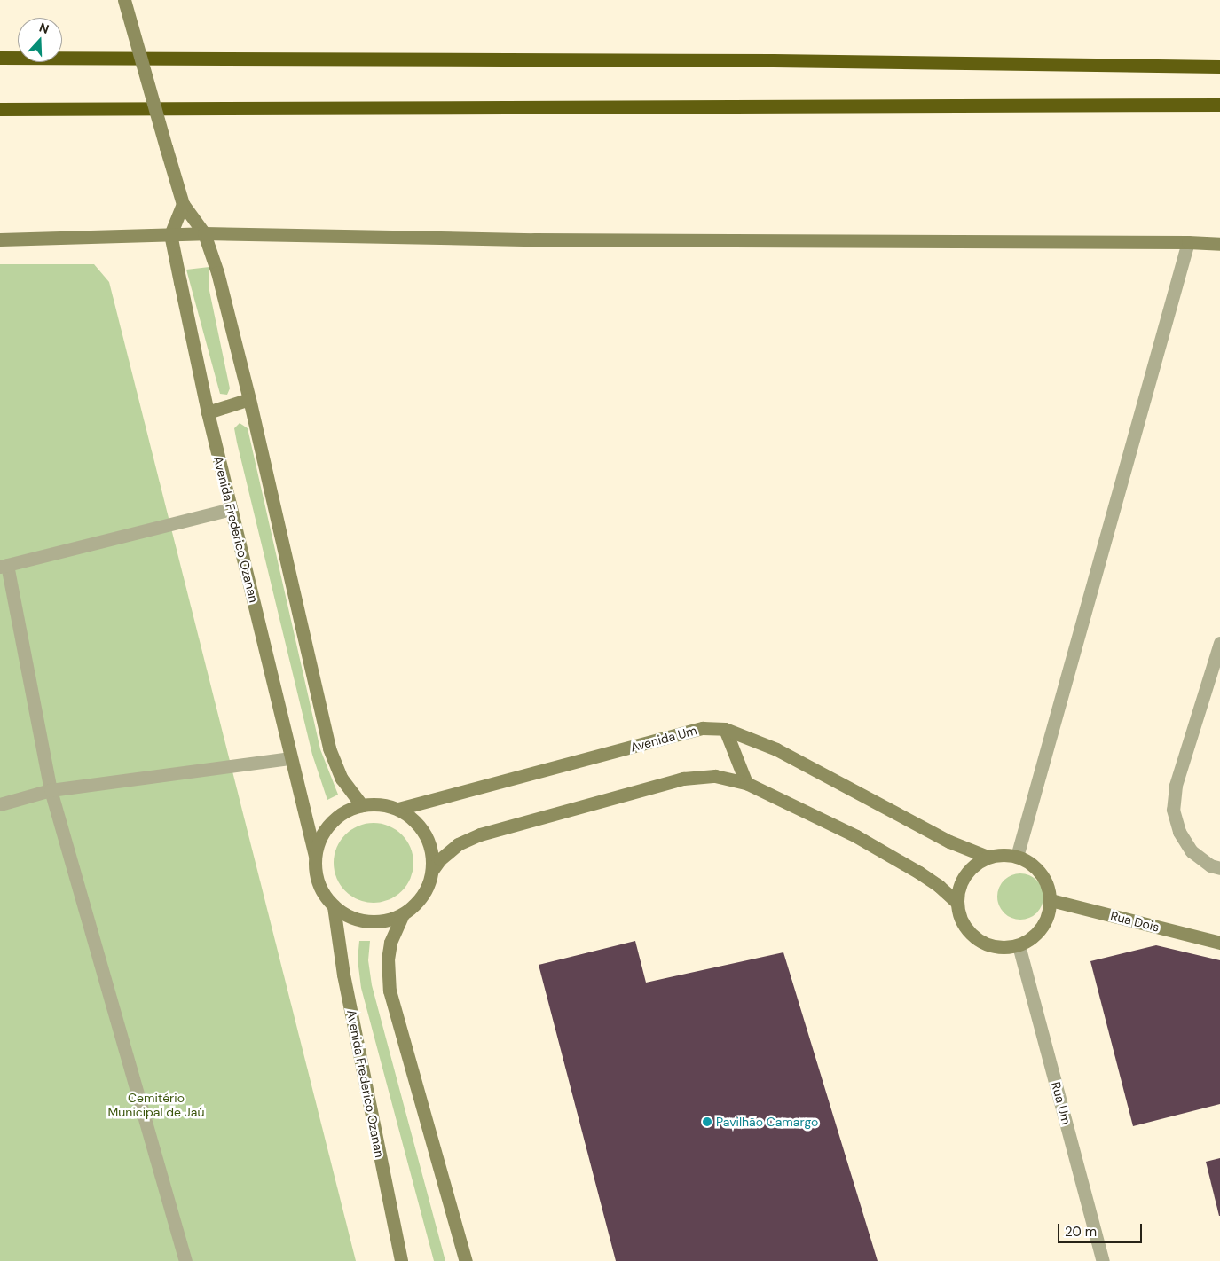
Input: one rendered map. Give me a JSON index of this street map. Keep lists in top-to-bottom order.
{
  "streets": {
    "main road": ["Avenida Frederico Ozanan", "Avenida Um", "Rua Dois"],
    "street": ["Rua Um"]
  },
  "crossings": [
    ["Avenida Frederico Ozanan", "Avenida Um"],
    ["Avenida Um", "Rua Dois"],
    ["Avenida Um", "Rua Um"],
    ["Rua Dois", "Rua Um"]
  ],
  "parks": ["Cemitério Municipal de Jaú"],
  "places": ["Pavilhão Camargo"],
  "scale_bar": "20 m",
  "north": "top"
}
